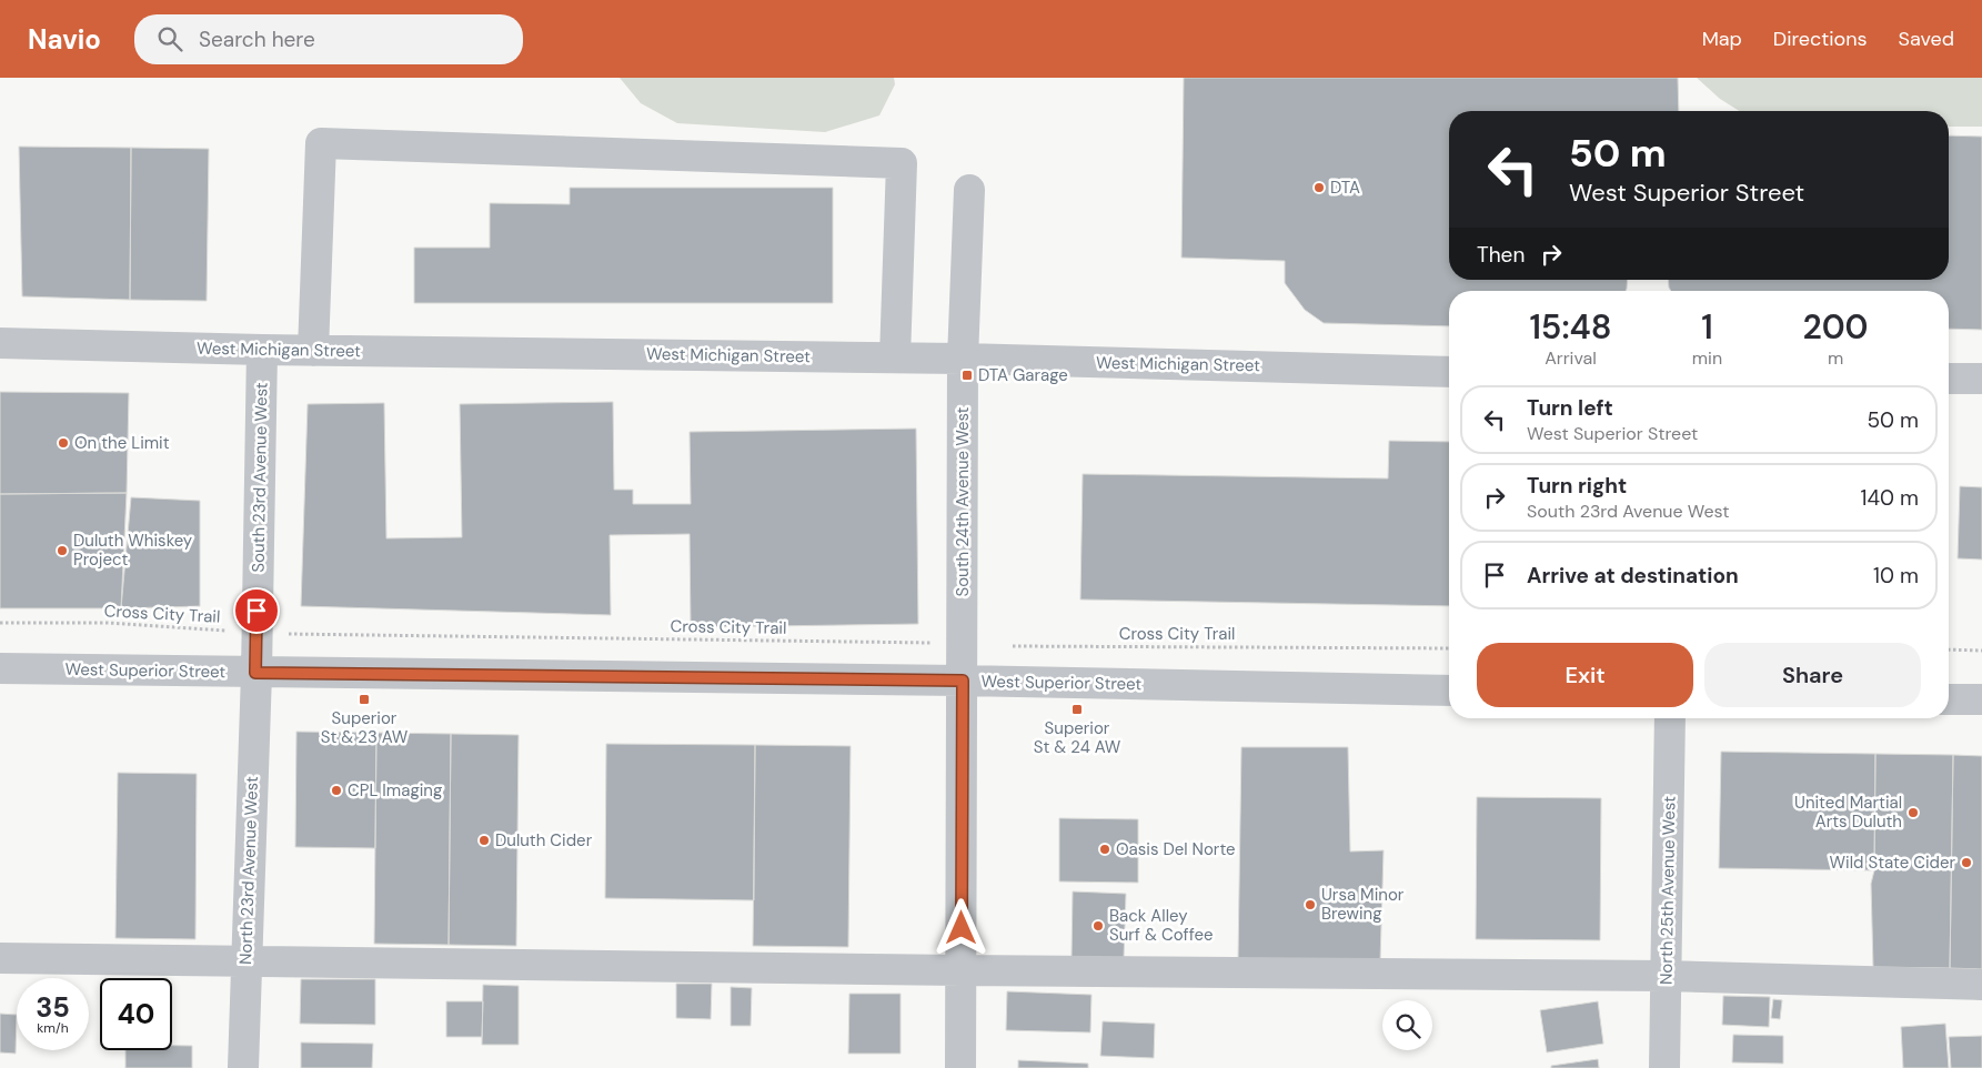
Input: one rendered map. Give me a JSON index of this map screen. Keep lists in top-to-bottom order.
{
  "streets": {
    "street": [
      "West Michigan Street",
      "South 23rd Avenue West",
      "South 24th Avenue West",
      "West Superior Street",
      "North 23rd Avenue West",
      "North 25th Avenue West"
    ],
    "path": ["Cross City Trail"]
  },
  "crossings": [
    ["West Michigan Street", "South 23rd Avenue West"],
    ["West Michigan Street", "South 24th Avenue West"],
    ["South 23rd Avenue West", "Cross City Trail"],
    ["South 23rd Avenue West", "West Superior Street"],
    ["South 23rd Avenue West", "North 23rd Avenue West"],
    ["South 24th Avenue West", "Cross City Trail"],
    ["South 24th Avenue West", "West Superior Street"],
    ["West Superior Street", "North 23rd Avenue West"]
  ],
  "places": {
    "other": [
      "DTA",
      "On the Limit",
      "Duluth Whiskey Project",
      "CPL Imaging",
      "United Martial Arts Duluth",
      "Duluth Cider",
      "Oasis Del Norte",
      "Wild State Cider",
      "Ursa Minor Brewing",
      "Back Alley Surf & Coffee"
    ],
    "transit": ["DTA Garage", "Superior St & 23 AW", "Superior St & 24 AW"]
  },
  "page": {
    "header": "Navio",
    "search": "Search here",
    "nav": ["Map", "Directions", "Saved"],
    "turn": ["50 m", "West Superior Street"],
    "then": "Then",
    "eta": [
      "15:48",
      "Arrival",
      "1",
      "min",
      "200",
      "m"
    ],
    "list": [
      {
        "name": "Turn left",
        "note": "West Superior Street",
        "value": "50 m"
      },
      {
        "name": "Turn right",
        "note": "South 23rd Avenue West",
        "value": "140 m"
      },
      {
        "name": "Arrive at destination",
        "value": "10 m"
      }
    ],
    "buttons": ["Exit", "Share"],
    "speed": "35 km/h",
    "limit": "40"
  }
}
